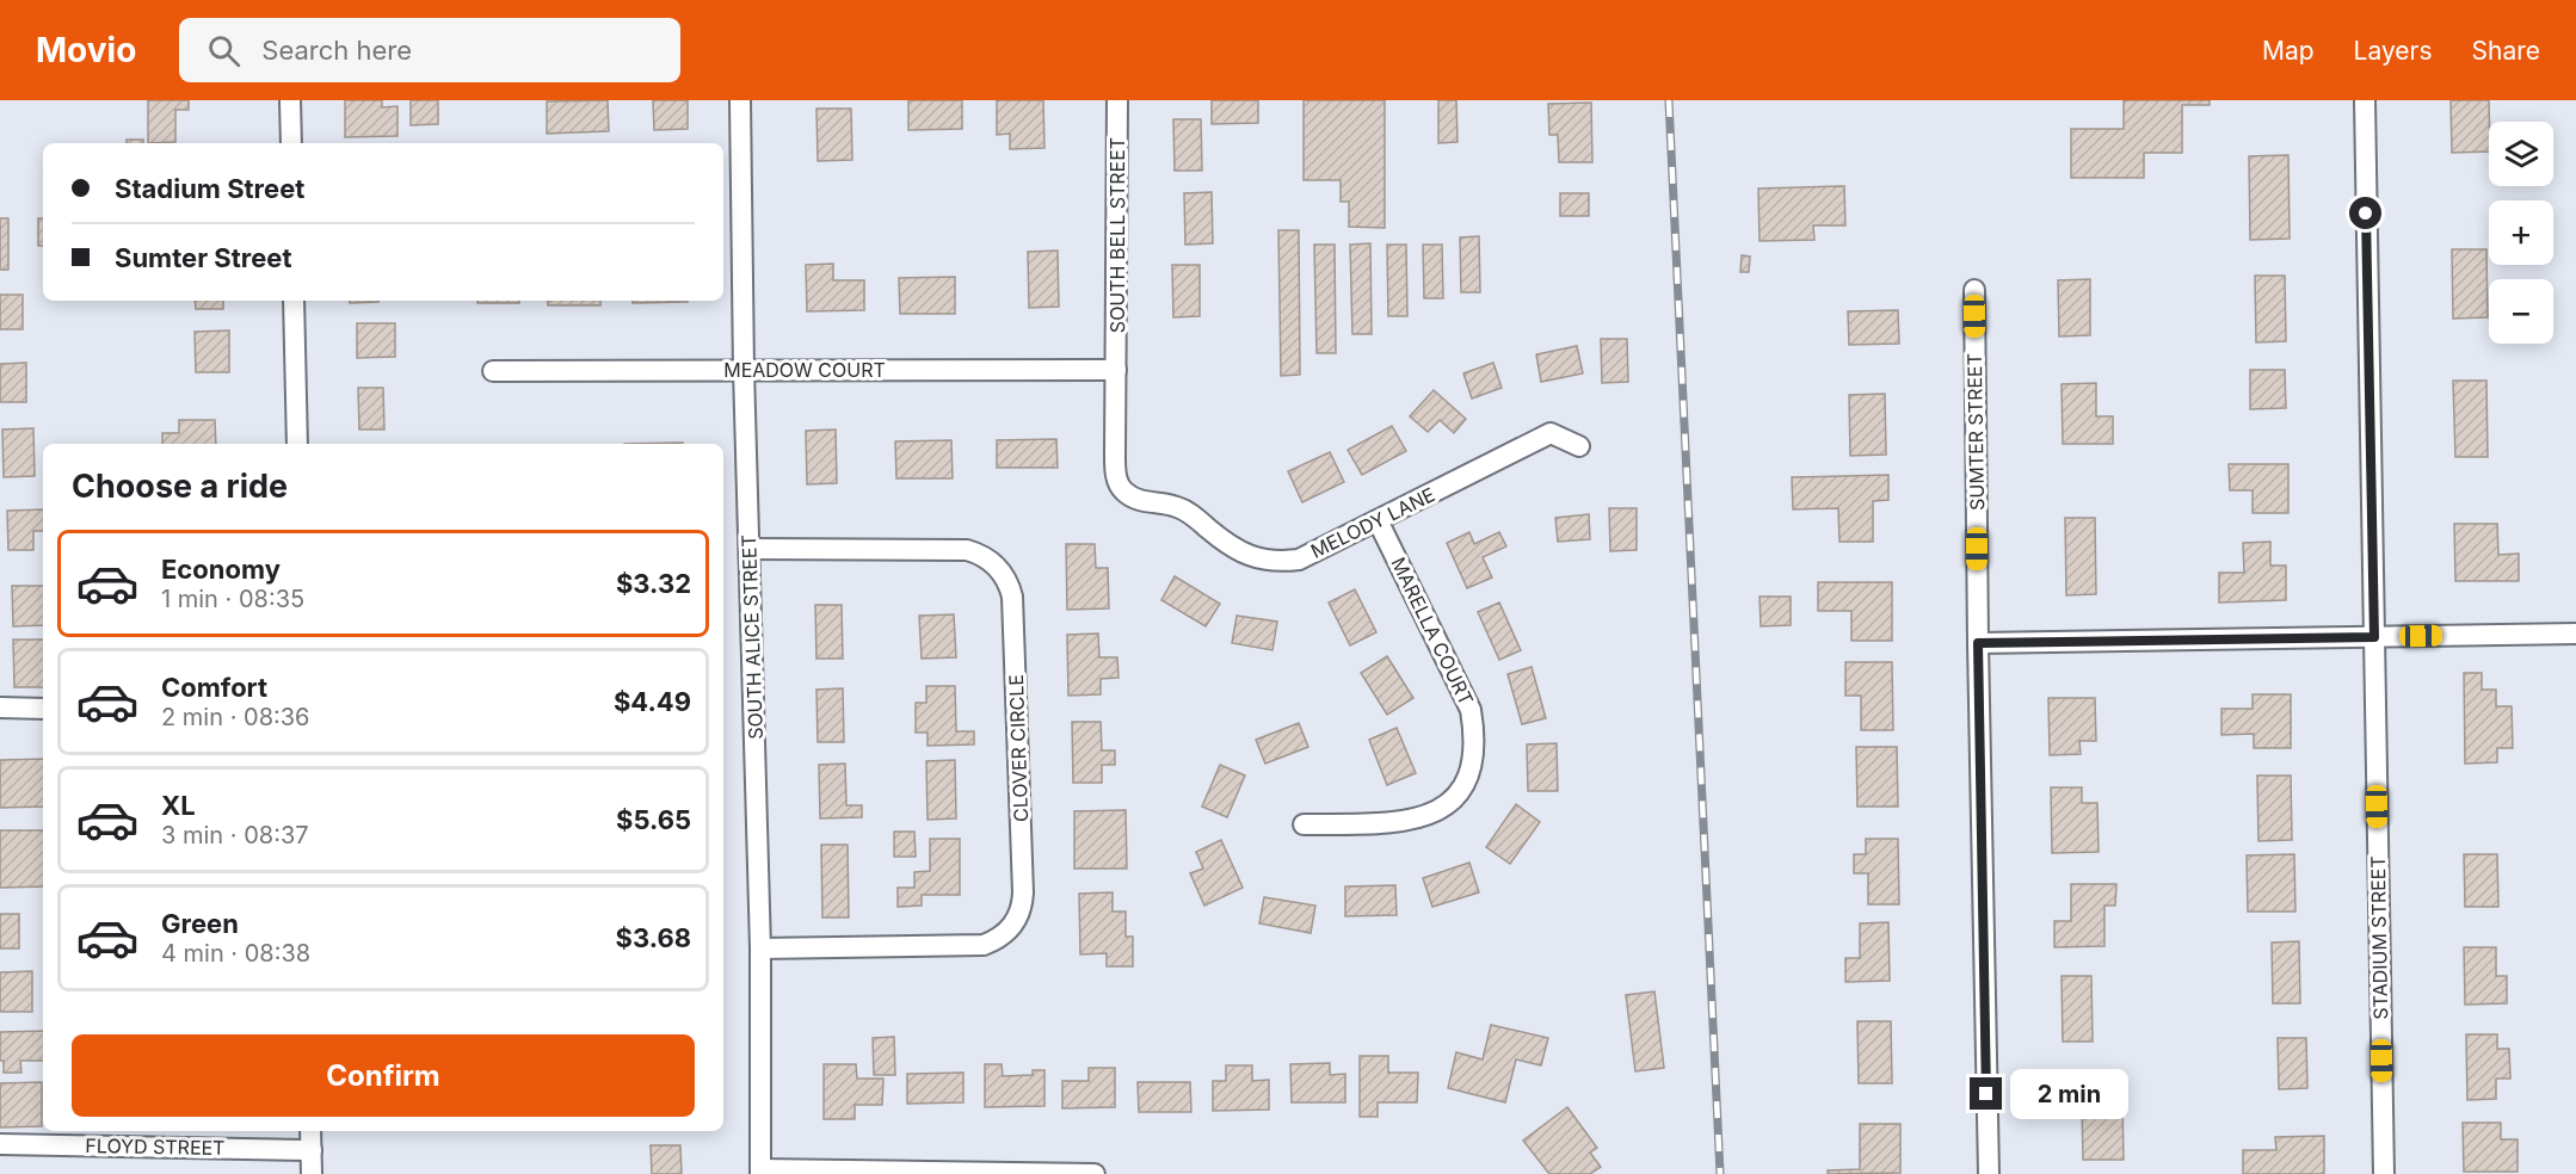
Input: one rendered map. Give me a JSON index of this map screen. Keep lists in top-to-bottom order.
{
  "streets": {
    "street": [
      "SOUTH BELL STREET",
      "MEADOW COURT",
      "SUMTER STREET",
      "MELODY LANE",
      "MARELLA COURT",
      "SOUTH ALICE STREET",
      "CLOVER CIRCLE",
      "STADIUM STREET",
      "FLOYD STREET"
    ]
  },
  "crossings": [
    ["SOUTH BELL STREET", "MEADOW COURT"],
    ["SOUTH BELL STREET", "MELODY LANE"],
    ["MEADOW COURT", "MELODY LANE"],
    ["MEADOW COURT", "SOUTH ALICE STREET"],
    ["MELODY LANE", "MARELLA COURT"],
    ["SOUTH ALICE STREET", "CLOVER CIRCLE"]
  ],
  "page": {
    "header": "Movio",
    "search": "Search here",
    "nav": ["Map", "Layers", "Share"],
    "map_buttons": ["+", "−"],
    "banner": ["Stadium Street", "Sumter Street"],
    "heading": "Choose a ride",
    "list": [
      {
        "name": "Economy",
        "note": "1 min · 08:35",
        "value": "$3.32"
      },
      {
        "name": "Comfort",
        "note": "2 min · 08:36",
        "value": "$4.49"
      },
      {
        "name": "XL",
        "note": "3 min · 08:37",
        "value": "$5.65"
      },
      {
        "name": "Green",
        "note": "4 min · 08:38",
        "value": "$3.68"
      }
    ],
    "buttons": "Confirm",
    "bubble": "2 min"
  }
}
